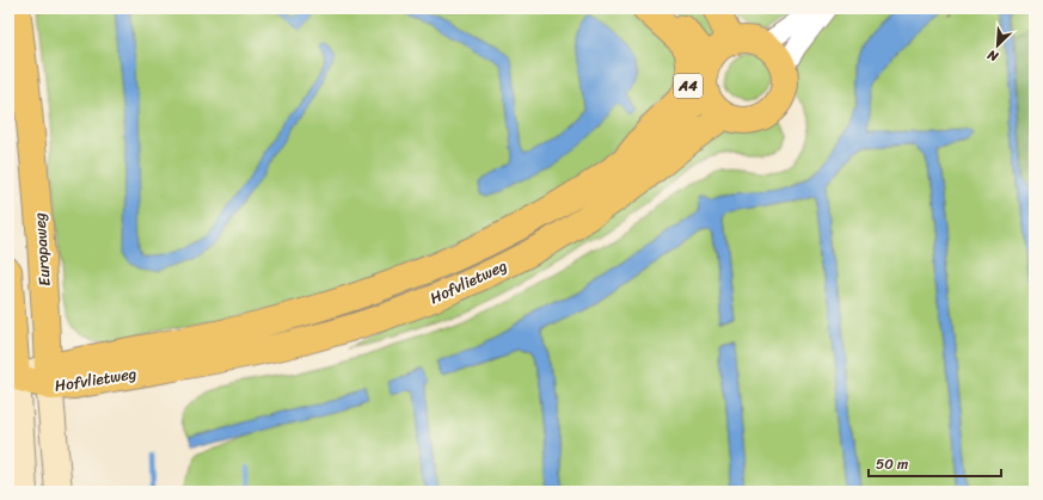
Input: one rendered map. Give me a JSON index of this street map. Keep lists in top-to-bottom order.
{
  "streets": {
    "main road": ["A4", "Europaweg", "Hofvlietweg"]
  },
  "crossings": [
    ["A4", "Hofvlietweg"],
    ["Europaweg", "Hofvlietweg"]
  ],
  "scale_bar": "50 m",
  "north": "bottom left"
}
